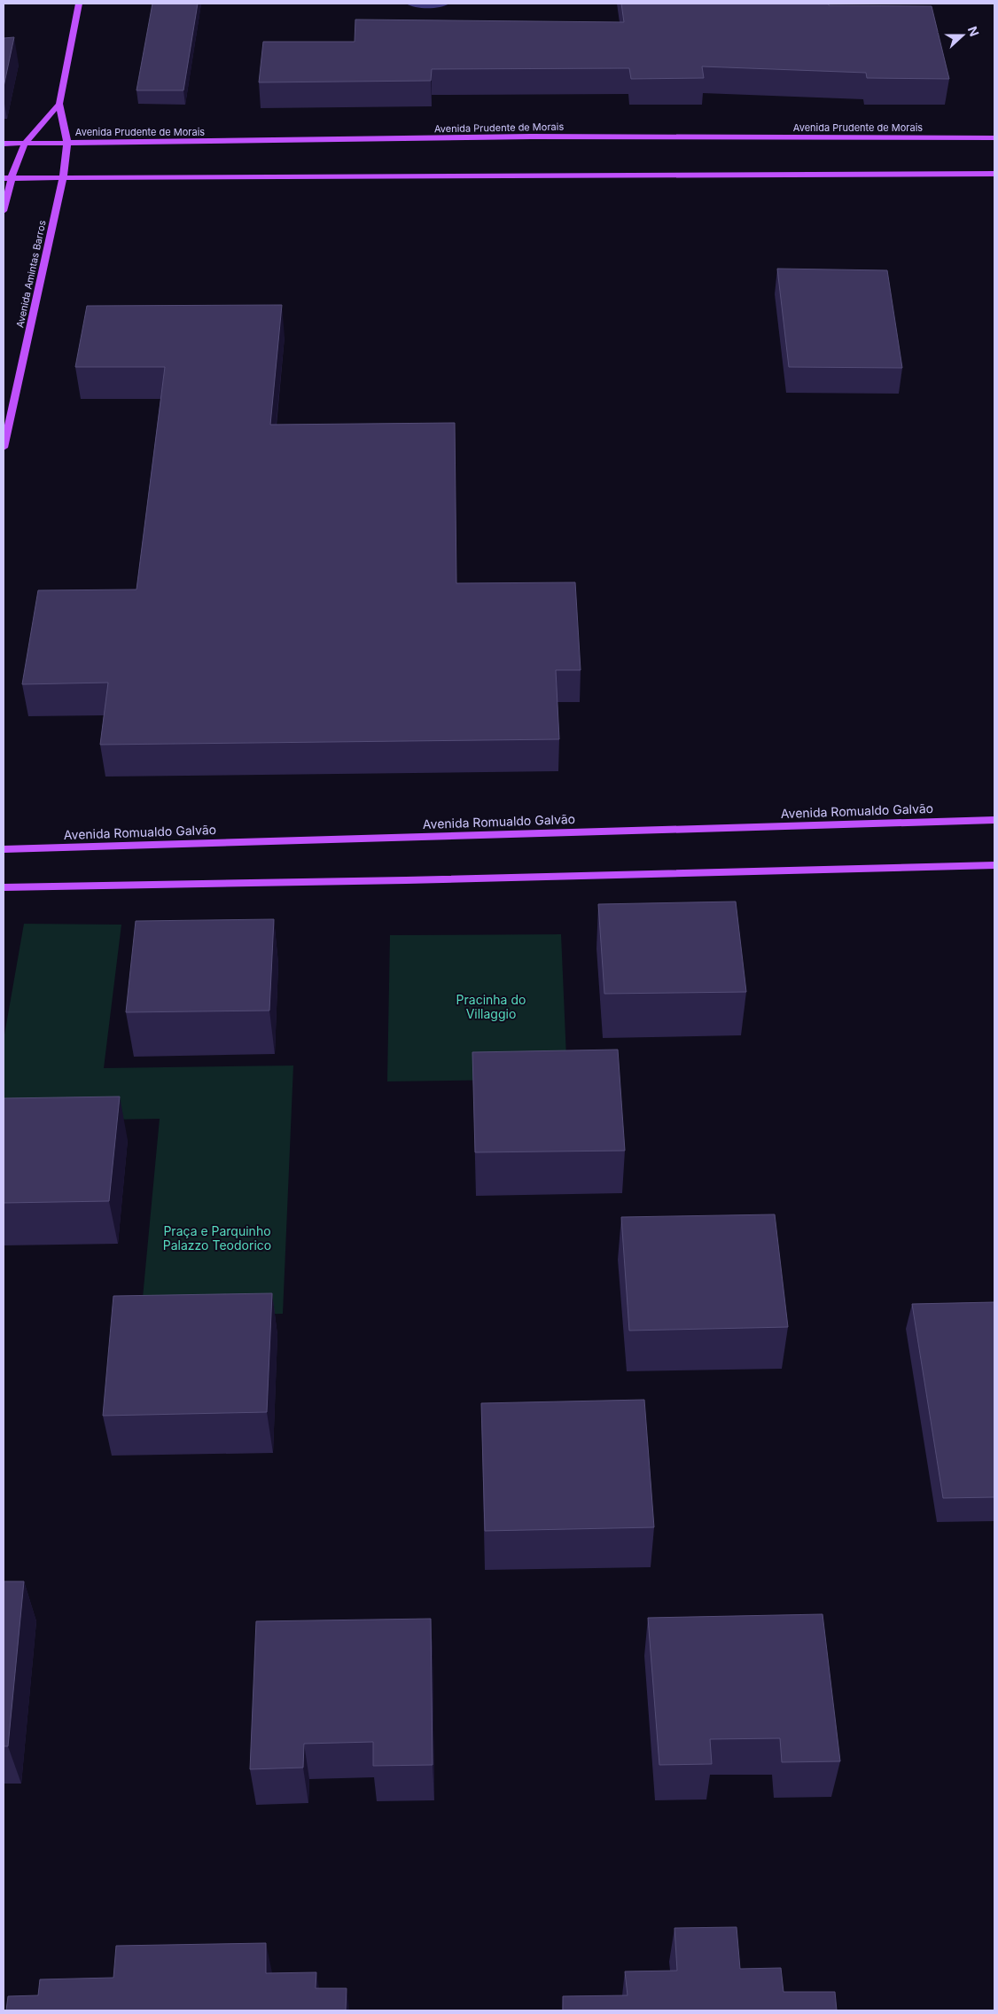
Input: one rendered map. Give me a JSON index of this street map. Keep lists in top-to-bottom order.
{
  "streets": {
    "main road": ["Avenida Prudente de Morais", "Avenida Amintas Barros", "Avenida Romualdo Galvão"]
  },
  "crossings": [
    ["Avenida Prudente de Morais", "Avenida Amintas Barros"]
  ],
  "parks": ["Pracinha do Villaggio", "Praça e Parquinho Palazzo Teodorico"],
  "north": "right"
}
